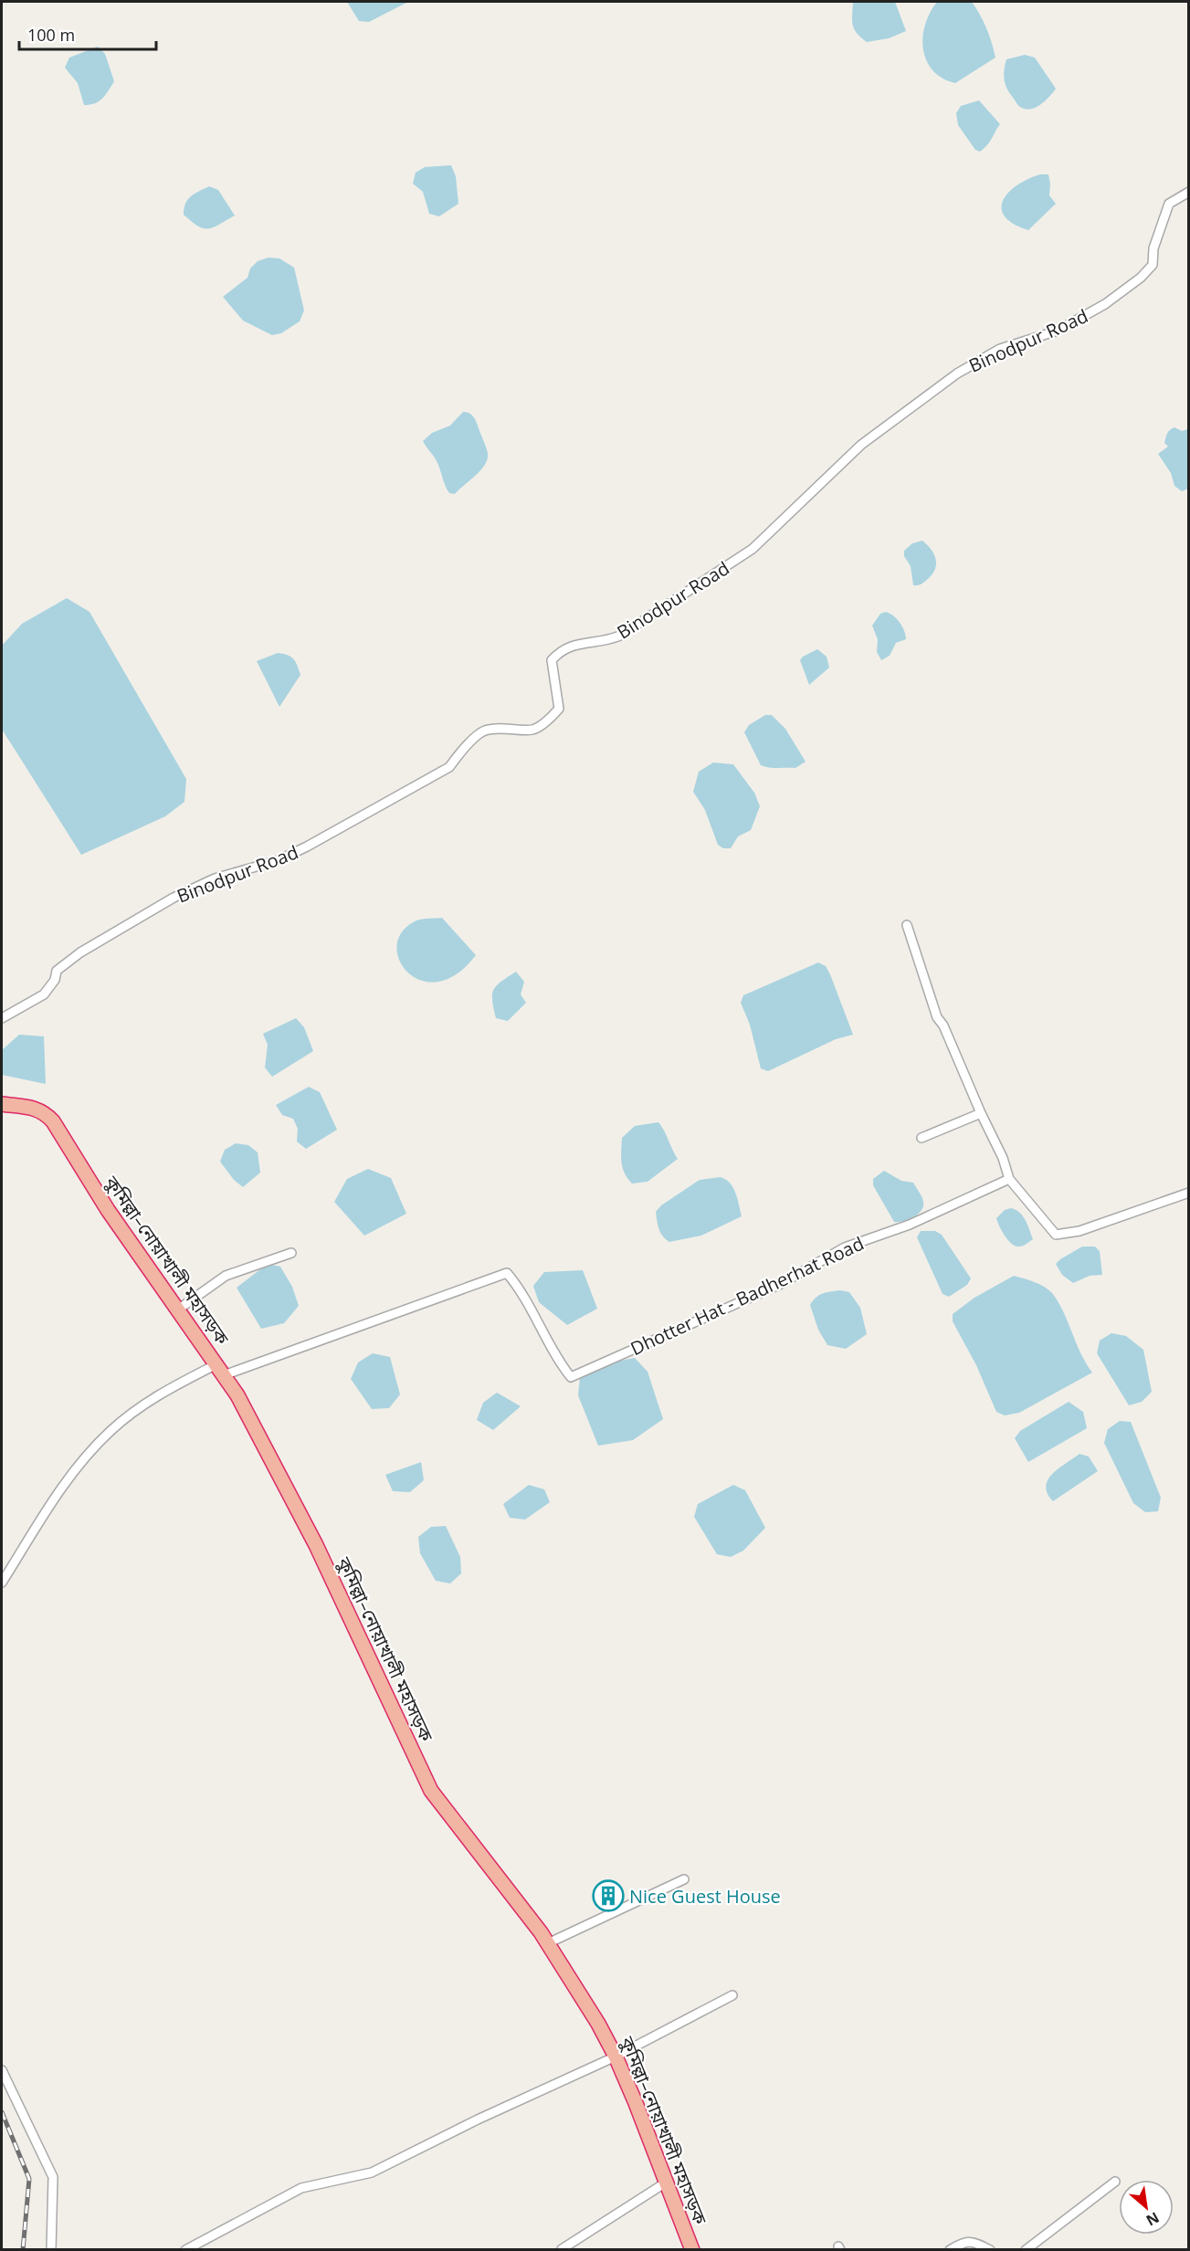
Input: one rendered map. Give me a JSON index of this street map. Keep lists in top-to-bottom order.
{
  "streets": {
    "highway": ["কুমিল্লা–নোয়াখালী মহাসড়ক"],
    "street": ["Binodpur Road", "Dhotter Hat - Badherhat Road"]
  },
  "crossings": [
    ["কুমিল্লা–নোয়াখালী মহাসড়ক", "Dhotter Hat - Badherhat Road"]
  ],
  "places": {
    "building": ["Nice Guest House"]
  },
  "scale_bar": "100 m",
  "north": "bottom right"
}
